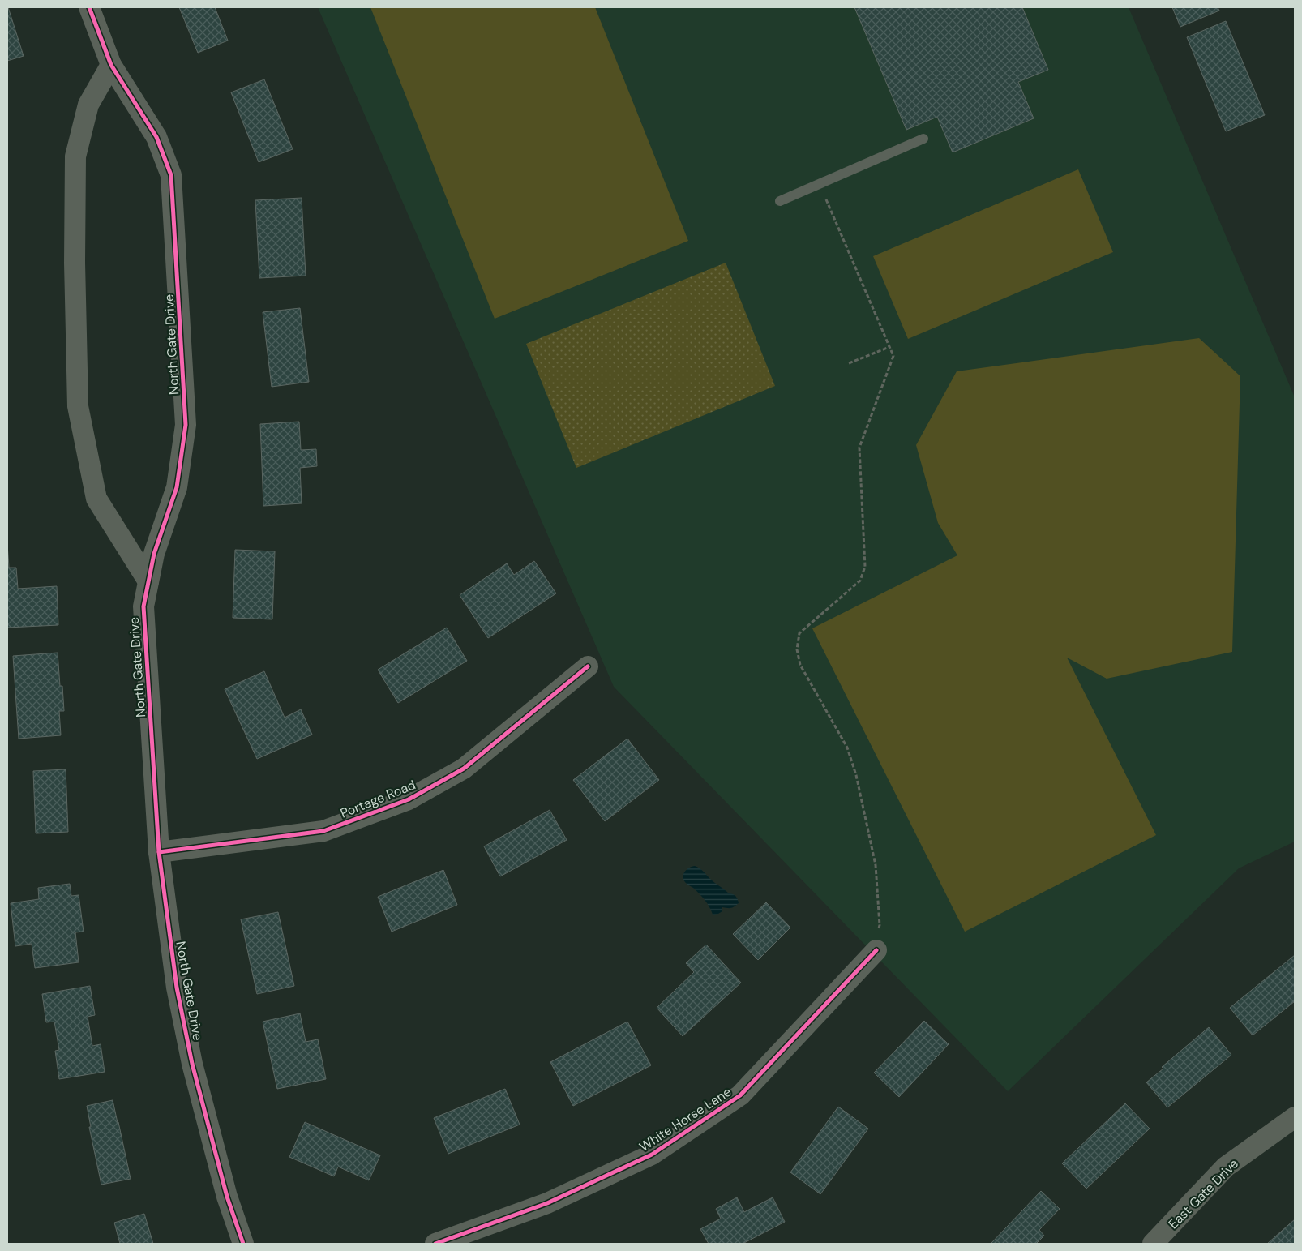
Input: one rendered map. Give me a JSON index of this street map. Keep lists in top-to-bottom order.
{
  "streets": {
    "street": [
      "North Gate Drive",
      "Portage Road",
      "White Horse Lane",
      "East Gate Drive"
    ]
  },
  "crossings": [
    ["North Gate Drive", "Portage Road"]
  ]
}
